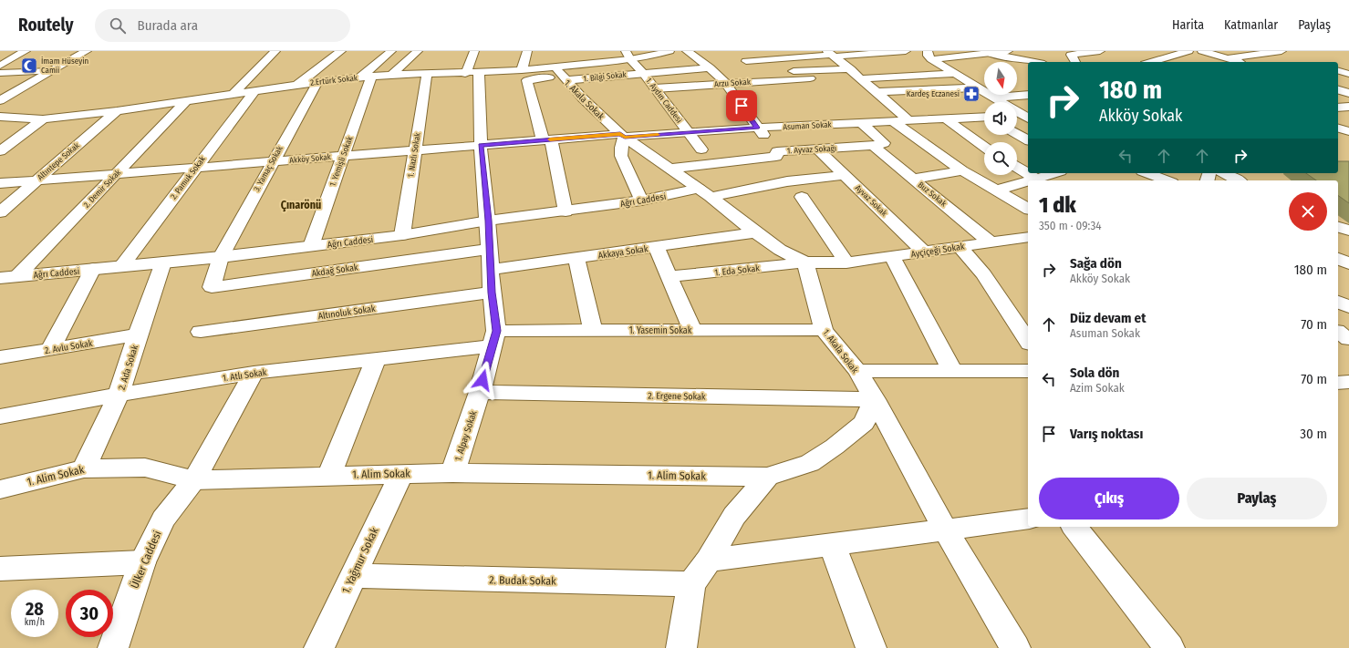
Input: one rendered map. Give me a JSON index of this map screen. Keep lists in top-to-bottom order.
{
  "streets": {
    "street": [
      "1. Bilgi Sokak",
      "2.Ertürk Sokak",
      "Arzu Sokak",
      "1. Akala Sokak",
      "1. Aydın Caddesi",
      "Asuman Sokak",
      "1. Ayvaz Sokağı",
      "1. Nazlı Sokak",
      "Akköy Sokak",
      "Altıntepe Sokak",
      "1. Yemişli Sokak",
      "3. Yamaç Sokak",
      "2. Pamuk Sokak",
      "2. Demir Sokak",
      "Buz Sokak",
      "Ağrı Caddesi",
      "Ayvaz Sokak",
      "Ayçiçeği Sokak",
      "Akkaya Sokak",
      "Akdağ Sokak",
      "1. Eda Sokak",
      "Altınoluk Sokak",
      "1. Yasemin Sokak",
      "2. Avlu Sokak",
      "2. Ada Sokak",
      "1. Atlı Sokak",
      "2. Ergene Sokak",
      "1. Alpay Sokak",
      "1. Alim Sokak",
      "Ülker Caddesi",
      "1. Yağmur Sokak",
      "2. Budak Sokak"
    ]
  },
  "crossings": [
    ["1. Bilgi Sokak", "2.Ertürk Sokak"],
    ["1. Bilgi Sokak", "1. Akala Sokak"],
    ["1. Bilgi Sokak", "1. Aydın Caddesi"],
    ["2.Ertürk Sokak", "1. Akala Sokak"],
    ["2.Ertürk Sokak", "1. Aydın Caddesi"],
    ["2.Ertürk Sokak", "1. Nazlı Sokak"],
    ["2.Ertürk Sokak", "Altıntepe Sokak"],
    ["2.Ertürk Sokak", "1. Yemişli Sokak"],
    ["2.Ertürk Sokak", "3. Yamaç Sokak"],
    ["2.Ertürk Sokak", "2. Pamuk Sokak"],
    ["2.Ertürk Sokak", "2. Demir Sokak"],
    ["2.Ertürk Sokak", "1. Alpay Sokak"],
    ["Arzu Sokak", "1. Aydın Caddesi"],
    ["1. Akala Sokak", "Asuman Sokak"],
    ["1. Akala Sokak", "1. Ayvaz Sokağı"],
    ["1. Akala Sokak", "Akköy Sokak"],
    ["1. Akala Sokak", "Ağrı Caddesi"],
    ["1. Akala Sokak", "Ayçiçeği Sokak"],
    ["1. Akala Sokak", "Akkaya Sokak"],
    ["1. Akala Sokak", "1. Eda Sokak"],
    ["1. Akala Sokak", "1. Yasemin Sokak"],
    ["1. Akala Sokak", "2. Ergene Sokak"],
    ["1. Aydın Caddesi", "Asuman Sokak"],
    ["Asuman Sokak", "Akköy Sokak"],
    ["1. Ayvaz Sokağı", "Buz Sokak"],
    ["1. Ayvaz Sokağı", "Ayvaz Sokak"],
    ["1. Nazlı Sokak", "Akköy Sokak"],
    ["1. Nazlı Sokak", "Ağrı Caddesi"],
    ["Akköy Sokak", "Altıntepe Sokak"],
    ["Akköy Sokak", "1. Yemişli Sokak"],
    ["Akköy Sokak", "3. Yamaç Sokak"],
    ["Akköy Sokak", "2. Pamuk Sokak"],
    ["Akköy Sokak", "2. Demir Sokak"],
    ["Akköy Sokak", "1. Alpay Sokak"],
    ["1. Yemişli Sokak", "Ağrı Caddesi"],
    ["3. Yamaç Sokak", "Ağrı Caddesi"],
    ["3. Yamaç Sokak", "Akdağ Sokak"],
    ["2. Pamuk Sokak", "Ağrı Caddesi"],
    ["2. Demir Sokak", "Ağrı Caddesi"],
    ["Buz Sokak", "Ayçiçeği Sokak"],
    ["Ağrı Caddesi", "Ayvaz Sokak"],
    ["Ağrı Caddesi", "Akdağ Sokak"],
    ["Ağrı Caddesi", "2. Ada Sokak"],
    ["Ağrı Caddesi", "1. Alpay Sokak"],
    ["Ayvaz Sokak", "Ayçiçeği Sokak"],
    ["Ayçiçeği Sokak", "1. Eda Sokak"],
    ["Akkaya Sokak", "1. Alpay Sokak"],
    ["Akdağ Sokak", "1. Alpay Sokak"],
    ["Altınoluk Sokak", "1. Alpay Sokak"],
    ["1. Yasemin Sokak", "1. Atlı Sokak"],
    ["1. Yasemin Sokak", "1. Alpay Sokak"],
    ["2. Avlu Sokak", "2. Ada Sokak"],
    ["2. Ada Sokak", "1. Atlı Sokak"],
    ["2. Ada Sokak", "1. Alim Sokak"],
    ["1. Atlı Sokak", "1. Alpay Sokak"],
    ["1. Atlı Sokak", "Ülker Caddesi"],
    ["2. Ergene Sokak", "1. Alpay Sokak"],
    ["1. Alpay Sokak", "1. Alim Sokak"],
    ["1. Alim Sokak", "Ülker Caddesi"],
    ["1. Alim Sokak", "1. Yağmur Sokak"],
    ["1. Yağmur Sokak", "2. Budak Sokak"]
  ],
  "districts": ["Çınarönü"],
  "places": {
    "mosque": ["İmam Hüseyin Camii"],
    "pharmacy": ["Kardeş Eczanesi"]
  },
  "north": "bottom",
  "page": {
    "header": "Routely",
    "search": "Burada ara",
    "nav": ["Harita", "Katmanlar", "Paylaş"],
    "turn": ["180 m", "Akköy Sokak"],
    "heading": ["1 dk", "350 m · 09:34"],
    "list": [
      {
        "name": "Sağa dön",
        "note": "Akköy Sokak",
        "value": "180 m"
      },
      {
        "name": "Düz devam et",
        "note": "Asuman Sokak",
        "value": "70 m"
      },
      {
        "name": "Sola dön",
        "note": "Azim Sokak",
        "value": "70 m"
      },
      {
        "name": "Varış noktası",
        "value": "30 m"
      }
    ],
    "buttons": ["Çıkış", "Paylaş"],
    "speed": "28 km/h",
    "limit": "30"
  }
}
